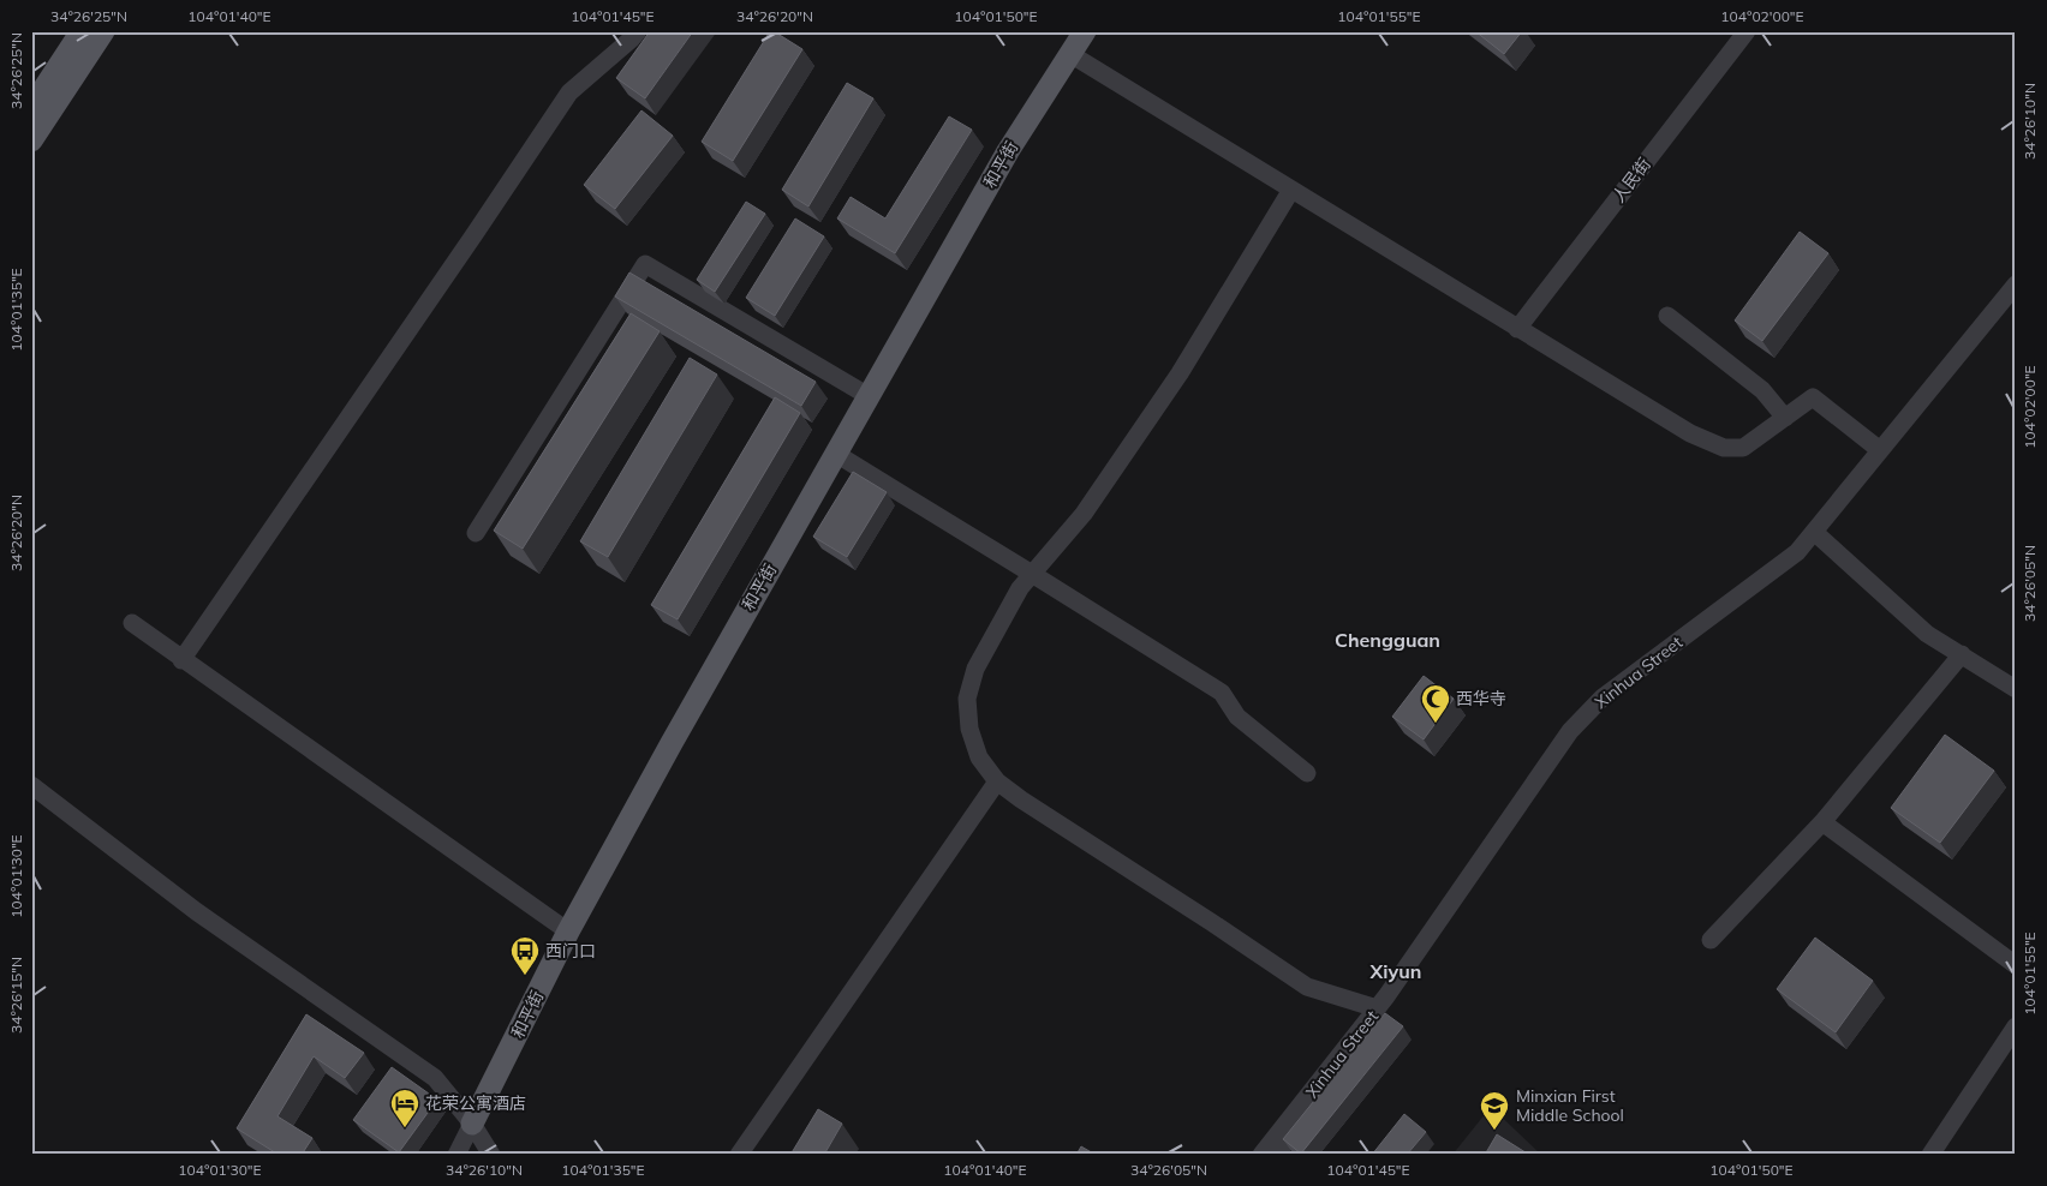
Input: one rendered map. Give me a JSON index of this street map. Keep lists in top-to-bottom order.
{
  "streets": {
    "main road": ["和平街"],
    "street": ["人民街", "Xinhua Street"]
  },
  "districts": ["Chengguan", "Xiyun"],
  "places": {
    "mosque": ["西华寺"],
    "bus stop": ["西门口"],
    "hotel": ["花荣公寓酒店"],
    "school or university": ["Minxian First Middle School"]
  },
  "coordinates": [
    "34°26'25\"N",
    "104°01'40\"E",
    "104°01'45\"E",
    "34°26'20\"N",
    "104°01'50\"E",
    "104°01'55\"E",
    "104°02'00\"E",
    "34°26'10\"N",
    "104°01'35\"E",
    "34°26'05\"N",
    "104°01'30\"E",
    "34°26'15\"N"
  ]
}
